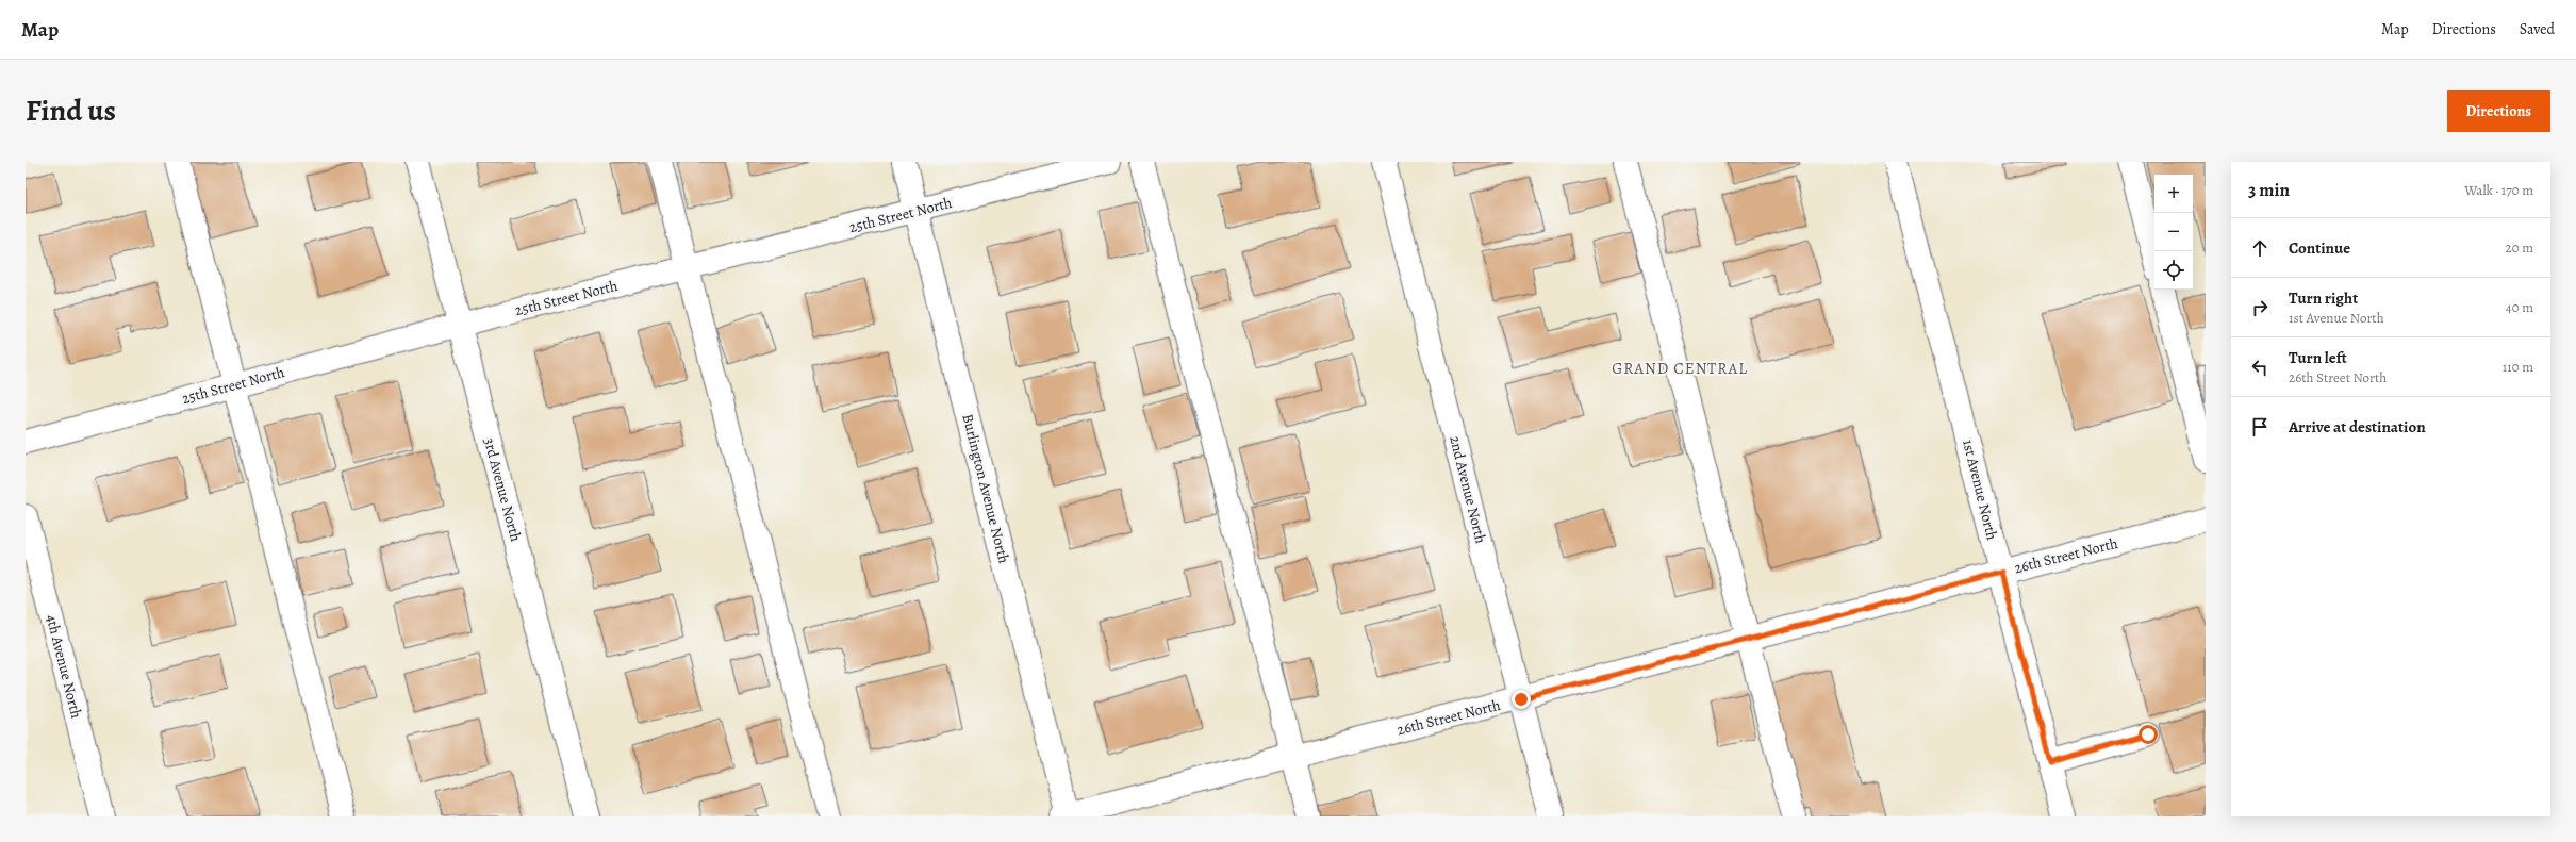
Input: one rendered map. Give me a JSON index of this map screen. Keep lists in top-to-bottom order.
{
  "streets": {
    "street": [
      "25th Street North",
      "Burlington Avenue North",
      "3rd Avenue North",
      "2nd Avenue North",
      "1st Avenue North",
      "26th Street North",
      "4th Avenue North"
    ]
  },
  "crossings": [
    ["25th Street North", "Burlington Avenue North"],
    ["25th Street North", "3rd Avenue North"],
    ["Burlington Avenue North", "26th Street North"],
    ["2nd Avenue North", "26th Street North"],
    ["1st Avenue North", "26th Street North"]
  ],
  "districts": ["GRAND CENTRAL"],
  "page": {
    "header": "Map",
    "nav": ["Map", "Directions", "Saved"],
    "title": "Find us",
    "buttons": "Directions",
    "heading": ["3 min", "Walk · 170 m"],
    "map_buttons": ["+", "−"],
    "list": [
      ["Continue", "20 m"],
      ["Turn right", "1st Avenue North", "40 m"],
      ["Turn left", "26th Street North", "110 m"],
      "Arrive at destination"
    ]
  }
}
